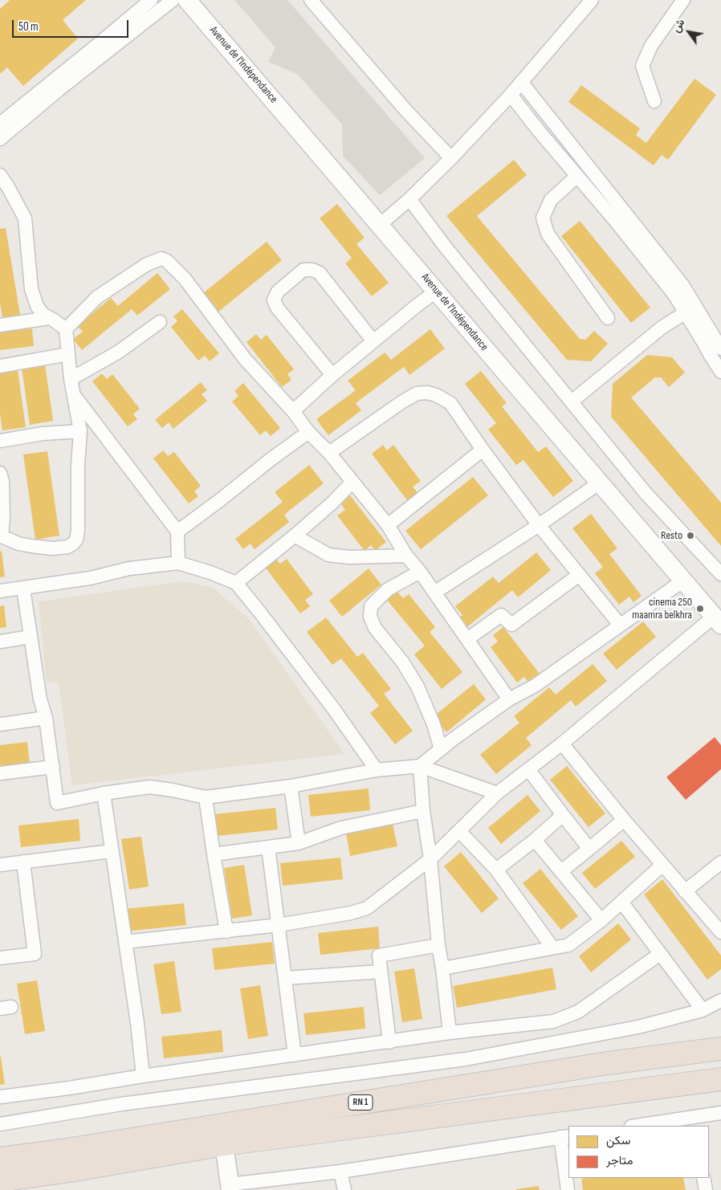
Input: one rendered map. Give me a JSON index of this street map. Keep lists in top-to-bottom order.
{
  "streets": {
    "highway": ["RN 1"],
    "main road": ["Avenue de l'Indépendance"]
  },
  "places": ["Resto", "cinema 250 maamra belkhra"],
  "legend": ["سكن", "متاجر"],
  "scale_bar": "50 m",
  "north": "top left"
}
